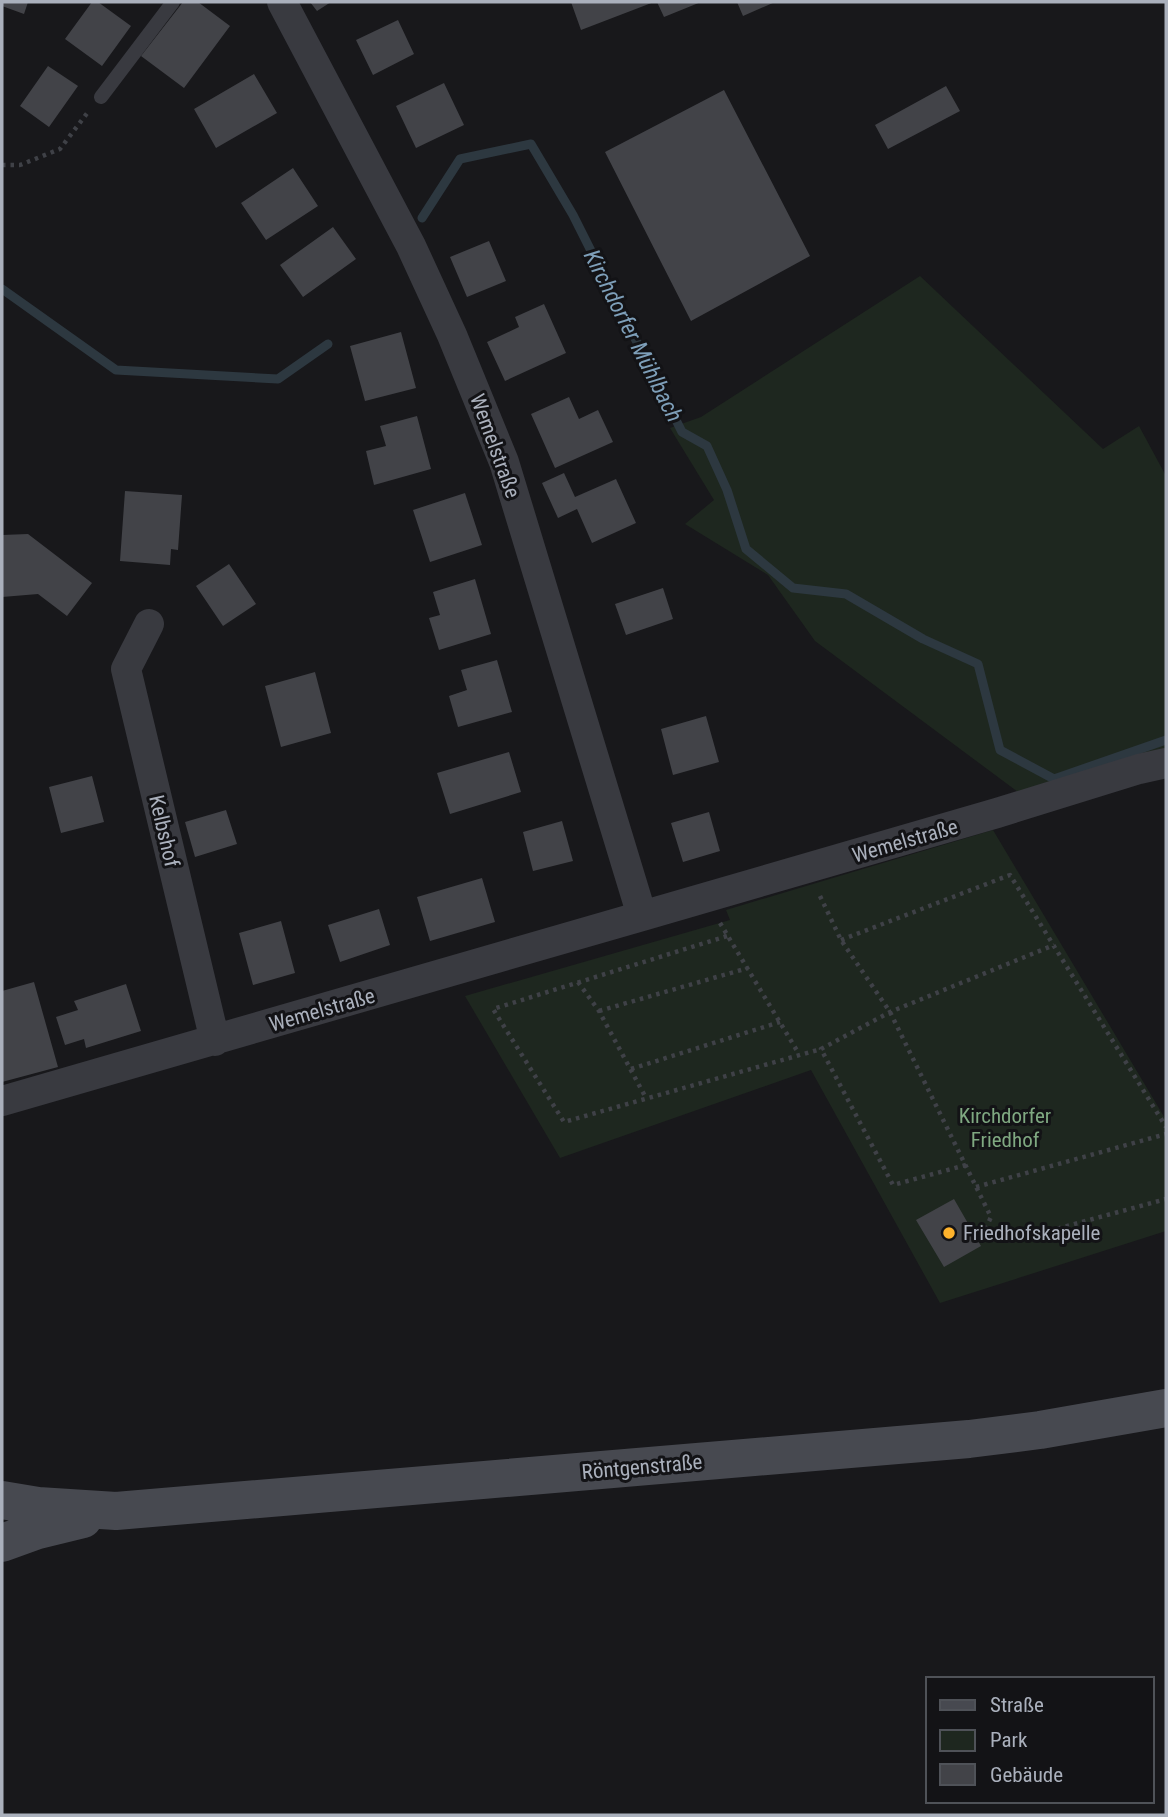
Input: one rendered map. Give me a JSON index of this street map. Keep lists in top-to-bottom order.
{
  "streets": {
    "main road": ["Röntgenstraße"],
    "street": ["Wemelstraße", "Kelbshof"]
  },
  "crossings": [
    ["Wemelstraße", "Kelbshof"]
  ],
  "water": ["Kirchdorfer Mühlbach"],
  "parks": ["Kirchdorfer Friedhof"],
  "places": ["Friedhofskapelle"],
  "legend": ["Straße", "Park", "Gebäude"]
}
